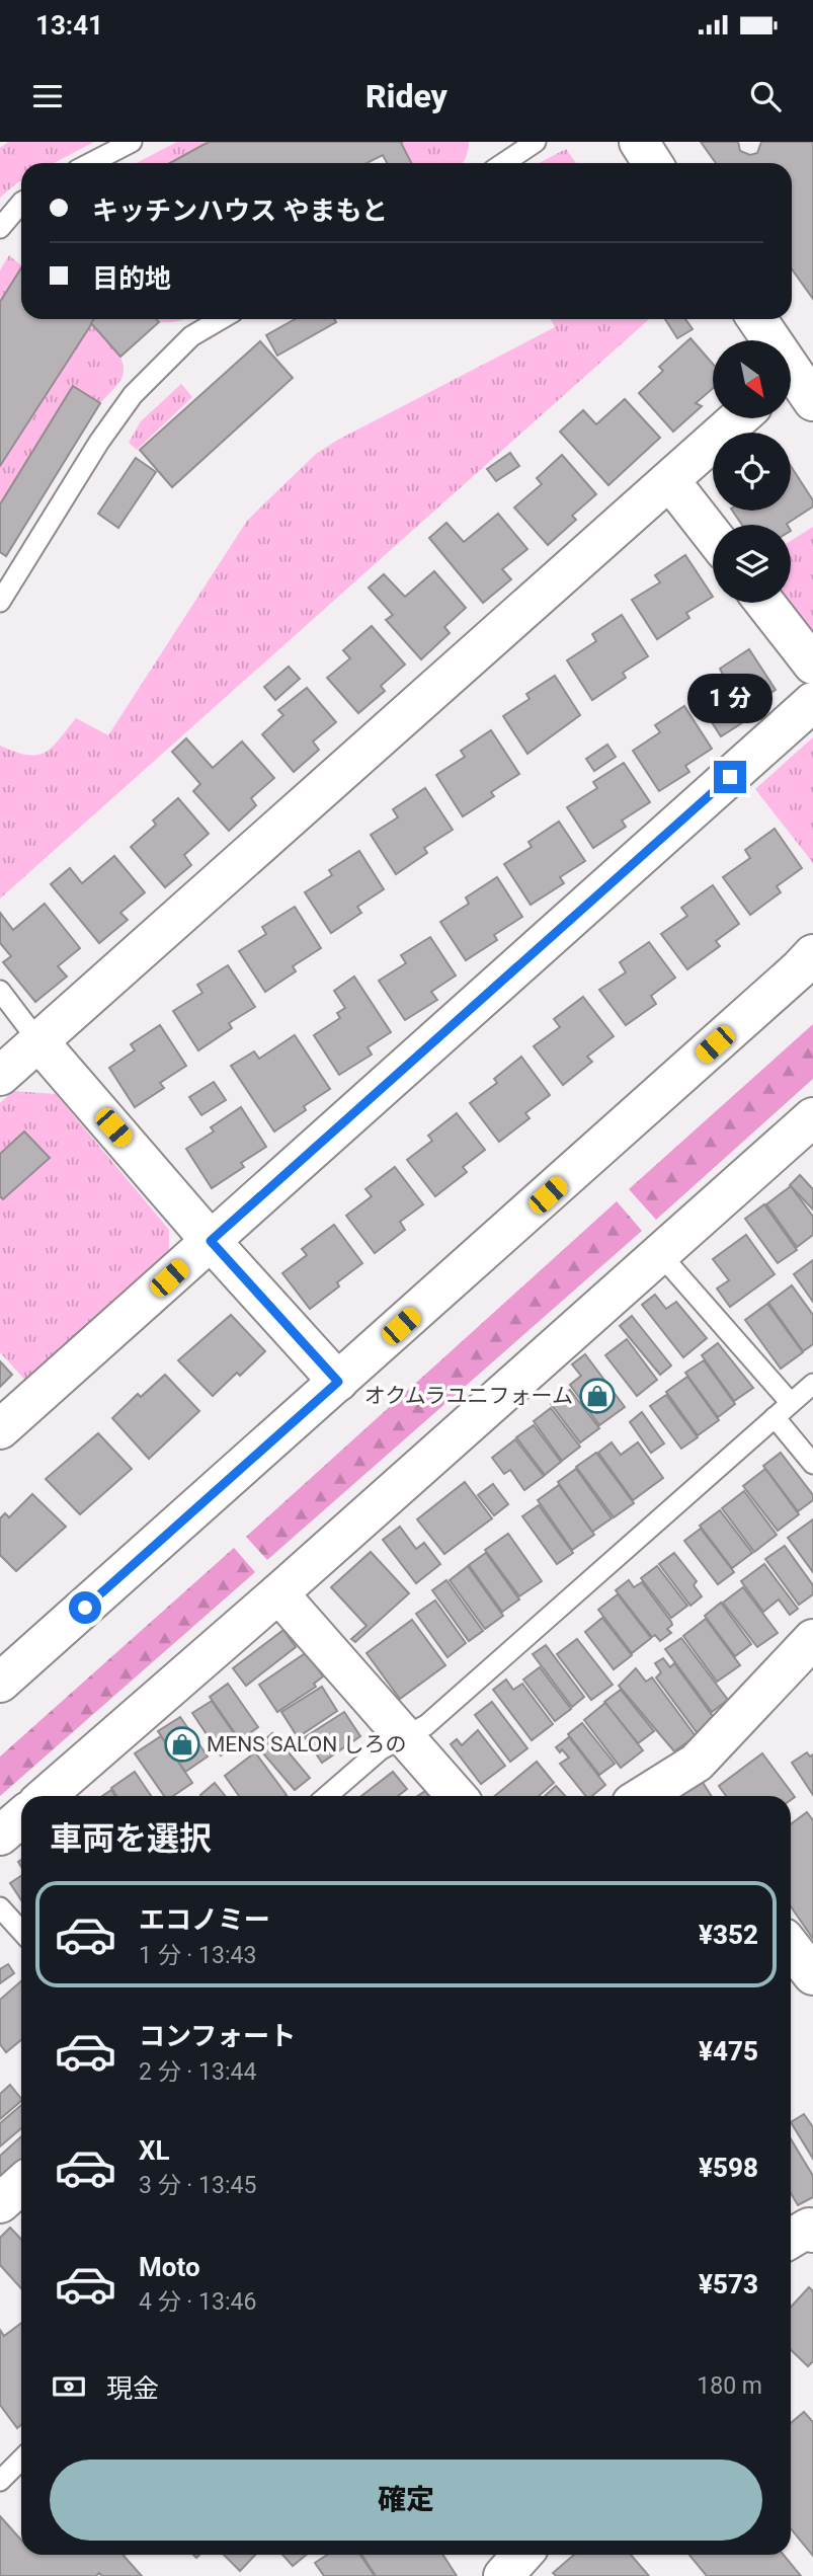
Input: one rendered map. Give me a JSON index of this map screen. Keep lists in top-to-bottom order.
{
  "places": {
    "shop": ["オクムラユニフォーム", "MENS SALON しろの"]
  },
  "north": "bottom right",
  "page": {
    "status": "13:41",
    "header": "Ridey",
    "banner": ["キッチンハウス やまもと", "目的地"],
    "bubble": "1 分",
    "heading": "車両を選択",
    "list": [
      {
        "name": "エコノミー",
        "note": "1 分 · 13:43",
        "value": "¥352"
      },
      {
        "name": "コンフォート",
        "note": "2 分 · 13:44",
        "value": "¥475"
      },
      {
        "name": "XL",
        "note": "3 分 · 13:45",
        "value": "¥598"
      },
      {
        "name": "Moto",
        "note": "4 分 · 13:46",
        "value": "¥573"
      }
    ],
    "pay": ["現金", "180 m"],
    "buttons": "確定"
  }
}
